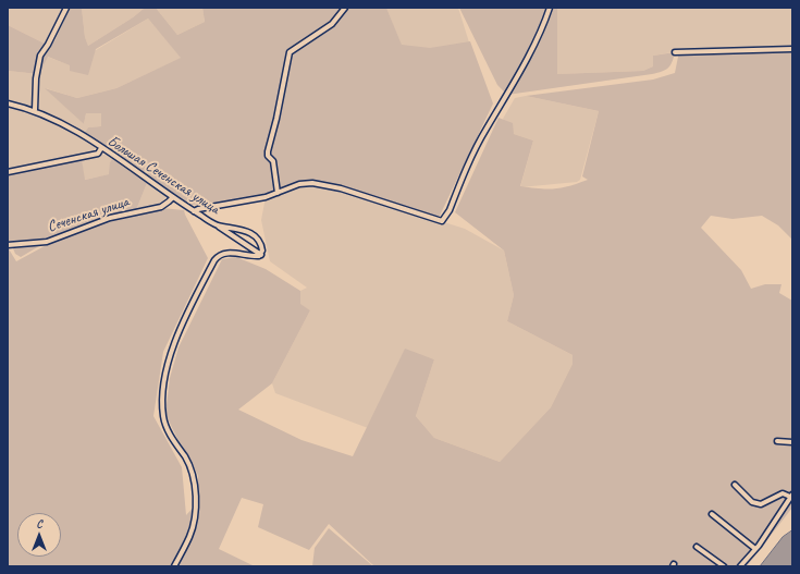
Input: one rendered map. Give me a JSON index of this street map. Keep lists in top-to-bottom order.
{
  "streets": {
    "street": ["Большая Сеченская улица", "Сеченская улица"]
  },
  "crossings": [
    ["Большая Сеченская улица", "Сеченская улица"]
  ],
  "north": "top"
}
